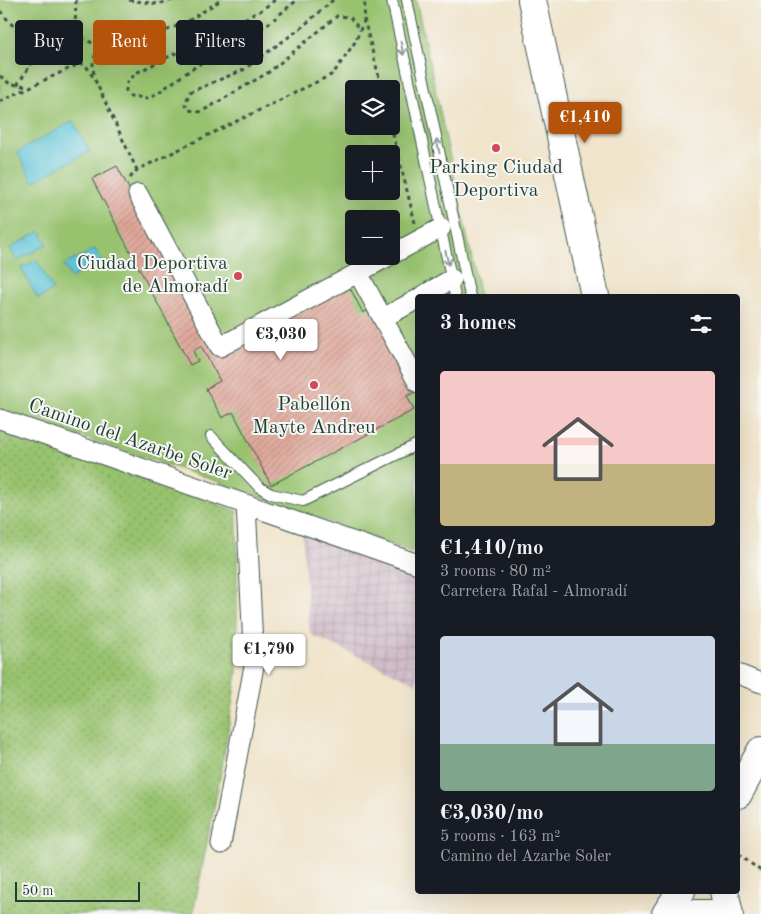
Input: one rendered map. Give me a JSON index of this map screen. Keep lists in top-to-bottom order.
{
  "streets": {
    "street": ["Camino del Azarbe Soler"]
  },
  "places": ["Parking Ciudad Deportiva", "Ciudad Deportiva de Almoradí", "Pabellón Mayte Andreu"],
  "scale_bar": "50 m",
  "page": {
    "chip": ["Buy", "Rent", "Filters"],
    "map_buttons": ["+", "−"],
    "price": ["€1,410", "€3,030", "€1,790"],
    "heading": "3 homes",
    "list": [
      {
        "name": "€1,410/mo",
        "note": "3 rooms · 80 m² · Carretera Rafal - Almoradí"
      },
      {
        "name": "€3,030/mo",
        "note": "5 rooms · 163 m² · Camino del Azarbe Soler"
      }
    ],
    "scale": "50 m"
  }
}
